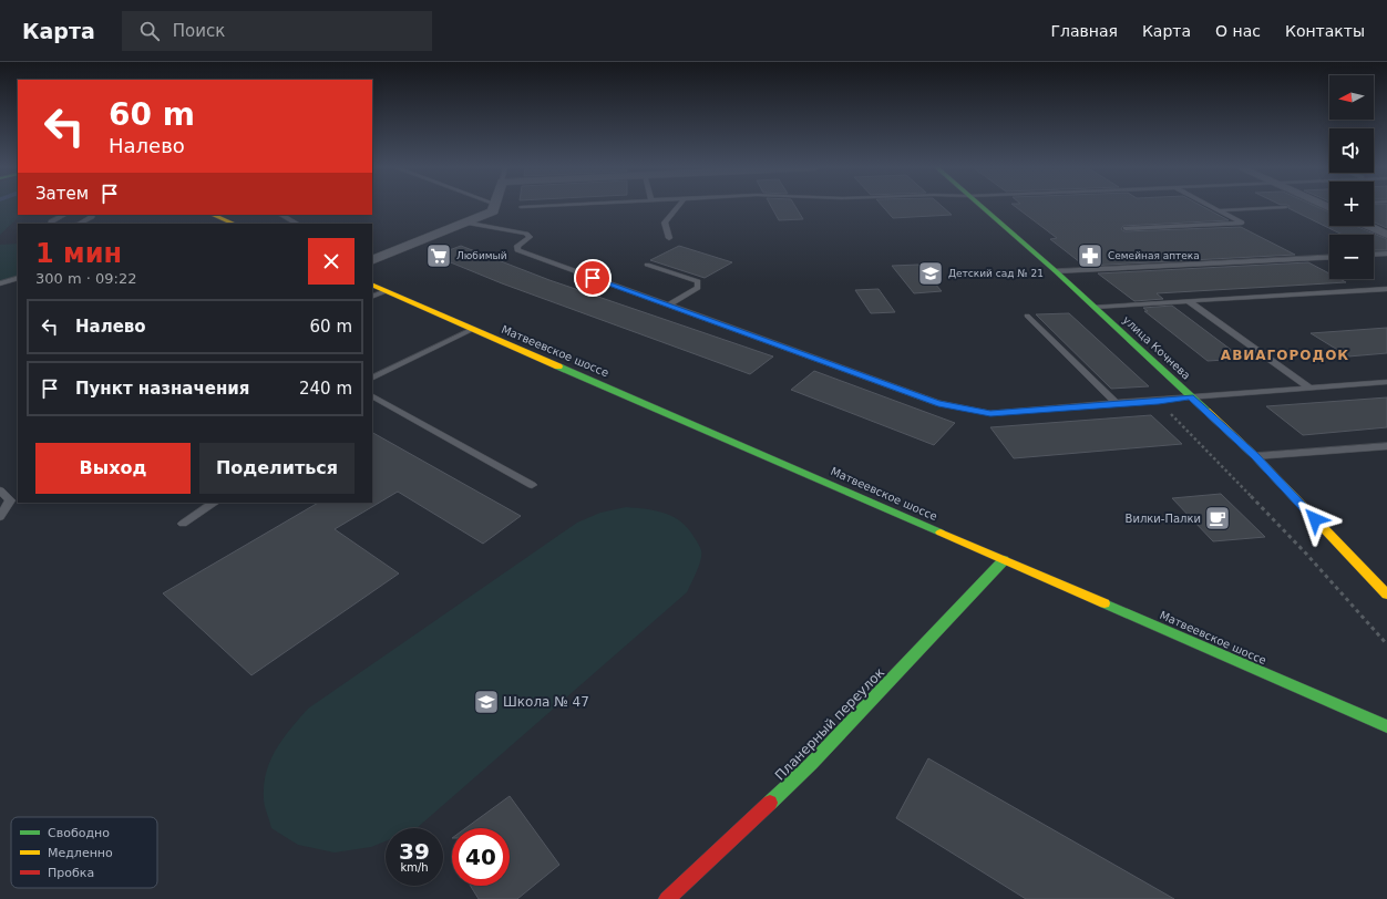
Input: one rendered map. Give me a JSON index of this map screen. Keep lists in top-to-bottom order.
{
  "streets": {
    "street": ["улица Кочнева", "Матвеевское шоссе", "Планерный переулок"]
  },
  "crossings": [
    ["Матвеевское шоссе", "Планерный переулок"]
  ],
  "districts": ["АВИАГОРОДОК"],
  "places": {
    "supermarket": ["Любимый"],
    "pharmacy": ["Семейная аптека"],
    "school or university": ["Детский сад № 21", "Школа № 47"],
    "cafe": ["Вилки-Палки"]
  },
  "legend": ["Свободно", "Медленно", "Пробка"],
  "north": "left",
  "page": {
    "header": "Карта",
    "search": "Поиск",
    "nav": [
      "Главная",
      "Карта",
      "О нас",
      "Контакты"
    ],
    "map_buttons": ["+", "−"],
    "turn": ["60 m", "Налево"],
    "then": "Затем",
    "heading": ["1 мин", "300 m · 09:22"],
    "list": [
      {
        "name": "Налево",
        "value": "60 m"
      },
      {
        "name": "Пункт назначения",
        "value": "240 m"
      }
    ],
    "buttons": ["Выход", "Поделиться"],
    "speed": "39 km/h",
    "limit": "40"
  }
}
